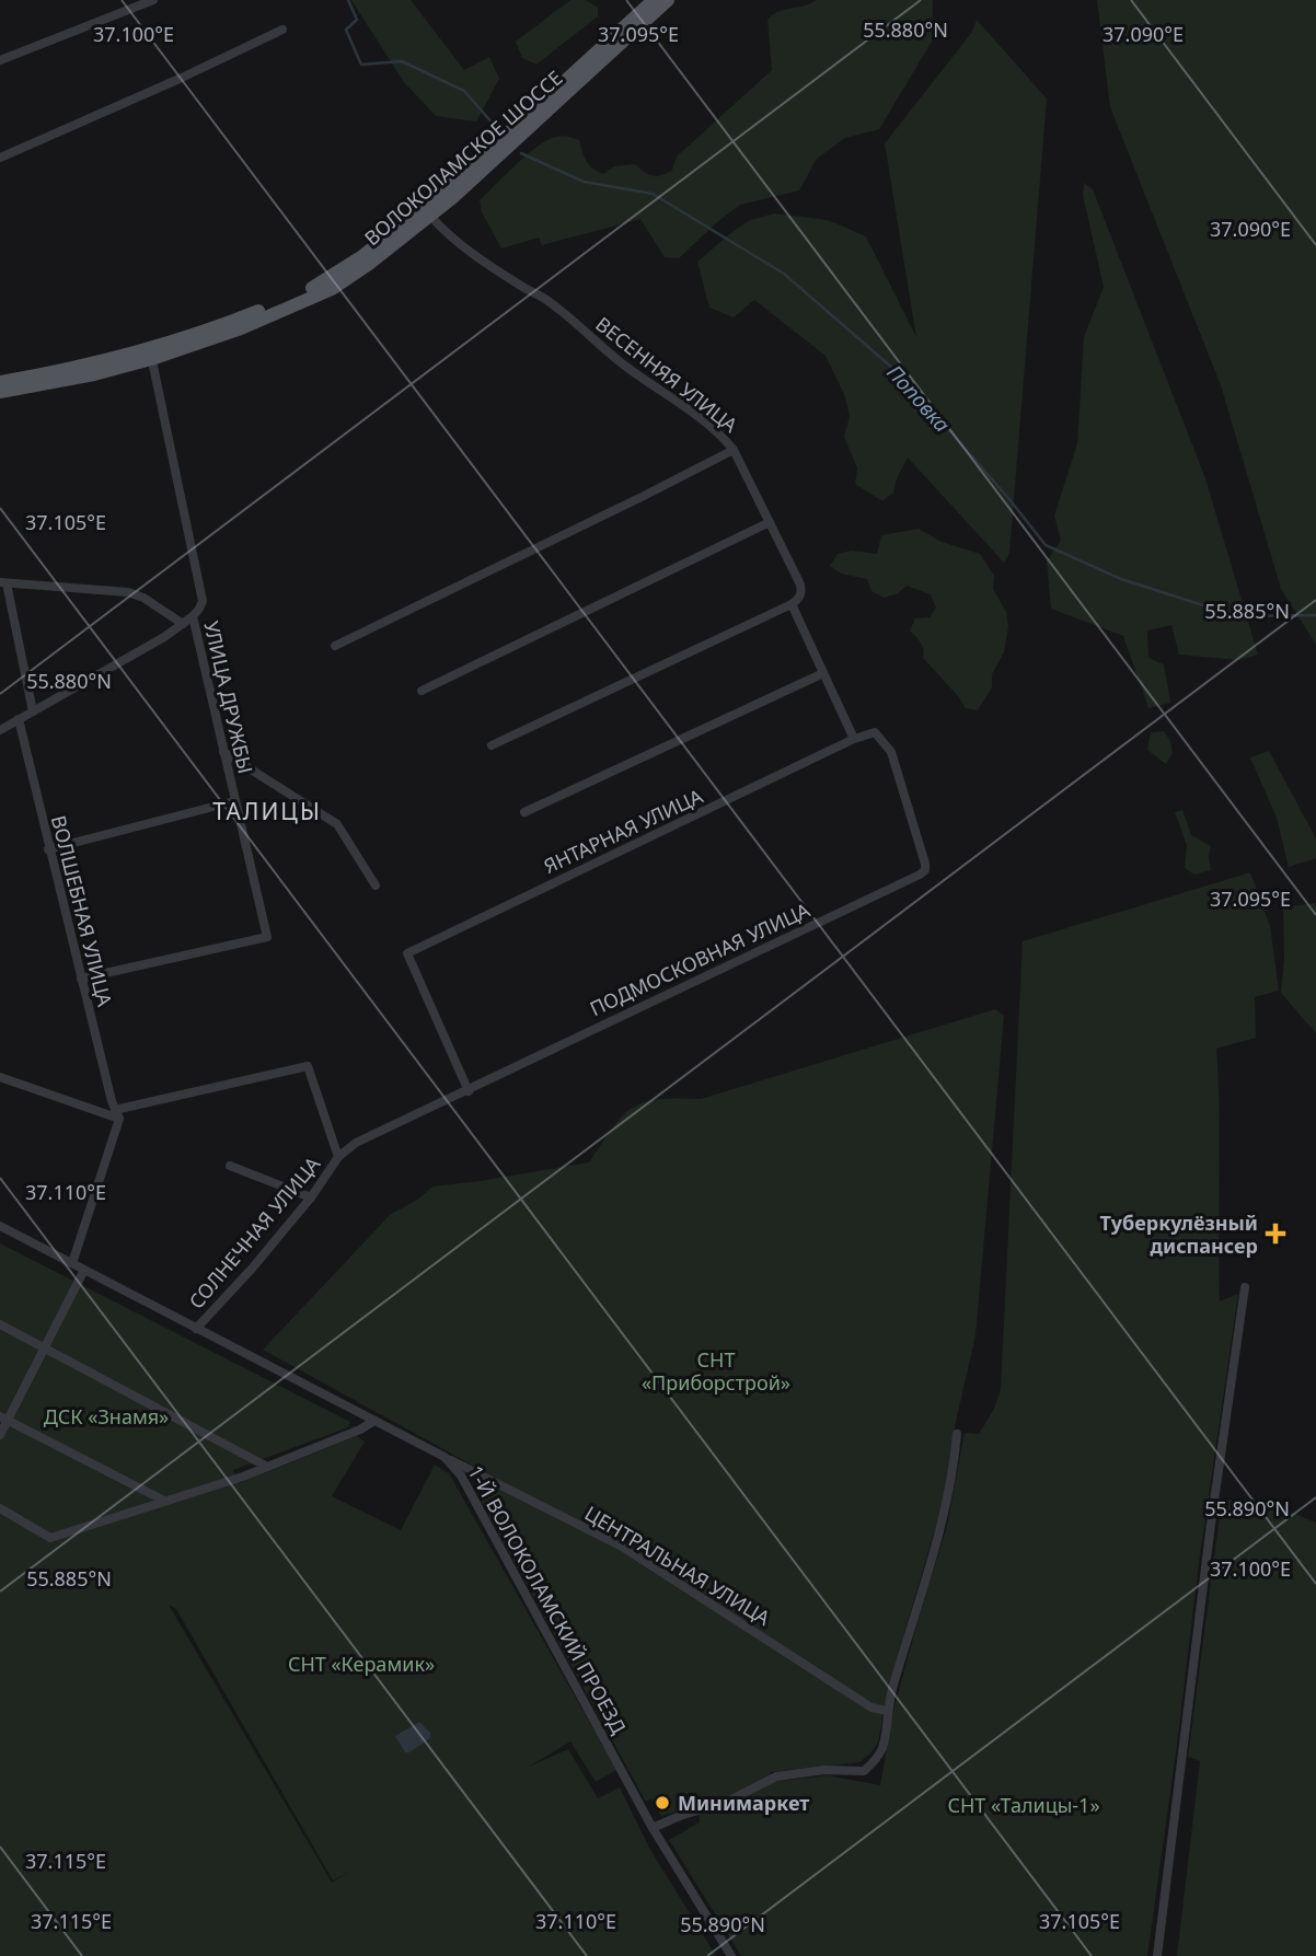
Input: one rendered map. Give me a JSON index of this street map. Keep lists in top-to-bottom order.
{
  "streets": {
    "main road": ["ВОЛОКОЛАМСКОЕ ШОССЕ"],
    "street": [
      "ВЕСЕННЯЯ УЛИЦА",
      "УЛИЦА ДРУЖБЫ",
      "ЯНТАРНАЯ УЛИЦА",
      "ВОЛШЕБНАЯ УЛИЦА",
      "ПОДМОСКОВНАЯ УЛИЦА",
      "СОЛНЕЧНАЯ УЛИЦА",
      "ЦЕНТРАЛЬНАЯ УЛИЦА",
      "1-Й ВОЛОКОЛАМСКИЙ ПРОЕЗД"
    ]
  },
  "crossings": [
    ["ВОЛОКОЛАМСКОЕ ШОССЕ", "ВЕСЕННЯЯ УЛИЦА"],
    ["ВОЛОКОЛАМСКОЕ ШОССЕ", "УЛИЦА ДРУЖБЫ"],
    ["ВЕСЕННЯЯ УЛИЦА", "ЯНТАРНАЯ УЛИЦА"],
    ["ВЕСЕННЯЯ УЛИЦА", "ПОДМОСКОВНАЯ УЛИЦА"],
    ["УЛИЦА ДРУЖБЫ", "ВОЛШЕБНАЯ УЛИЦА"],
    ["ЯНТАРНАЯ УЛИЦА", "ПОДМОСКОВНАЯ УЛИЦА"],
    ["ПОДМОСКОВНАЯ УЛИЦА", "СОЛНЕЧНАЯ УЛИЦА"],
    ["СОЛНЕЧНАЯ УЛИЦА", "1-Й ВОЛОКОЛАМСКИЙ ПРОЕЗД"],
    ["ЦЕНТРАЛЬНАЯ УЛИЦА", "1-Й ВОЛОКОЛАМСКИЙ ПРОЕЗД"]
  ],
  "districts": ["ТАЛИЦЫ"],
  "water": ["Поповка"],
  "parks": [
    "СНТ «Приборстрой»",
    "ДСК «Знамя»",
    "СНТ «Керамик»",
    "СНТ «Талицы-1»"
  ],
  "places": {
    "health": ["Туберкулёзный диспансер"],
    "other": ["Минимаркет"]
  },
  "coordinates": [
    "55.880°N",
    "37.100°E",
    "37.095°E",
    "37.090°E",
    "37.105°E",
    "55.885°N",
    "37.110°E",
    "55.890°N",
    "37.115°E"
  ]
}
